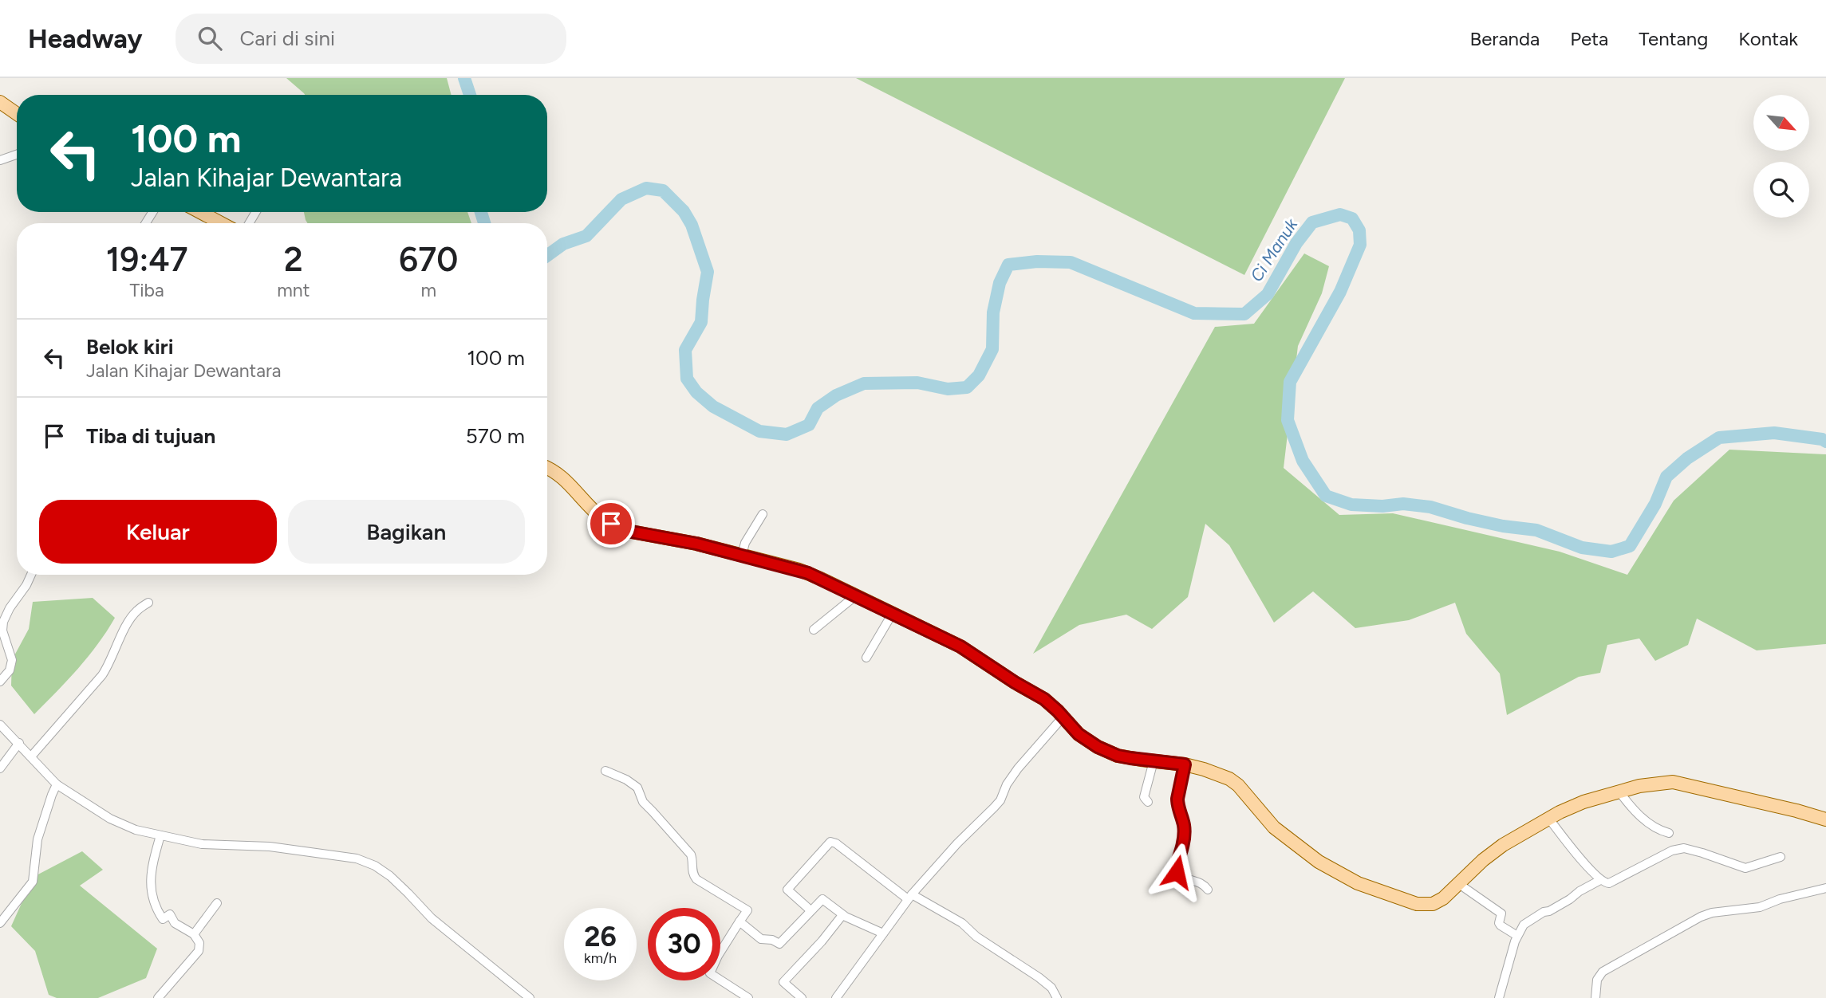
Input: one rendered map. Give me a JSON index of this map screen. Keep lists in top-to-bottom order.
{
  "water": ["Ci Manuk"],
  "north": "bottom right",
  "page": {
    "header": "Headway",
    "search": "Cari di sini",
    "nav": [
      "Beranda",
      "Peta",
      "Tentang",
      "Kontak"
    ],
    "turn": ["100 m", "Jalan Kihajar Dewantara"],
    "eta": [
      "19:47",
      "Tiba",
      "2",
      "mnt",
      "670",
      "m"
    ],
    "list": [
      {
        "name": "Belok kiri",
        "note": "Jalan Kihajar Dewantara",
        "value": "100 m"
      },
      {
        "name": "Tiba di tujuan",
        "value": "570 m"
      }
    ],
    "buttons": ["Keluar", "Bagikan"],
    "speed": "26 km/h",
    "limit": "30"
  }
}
